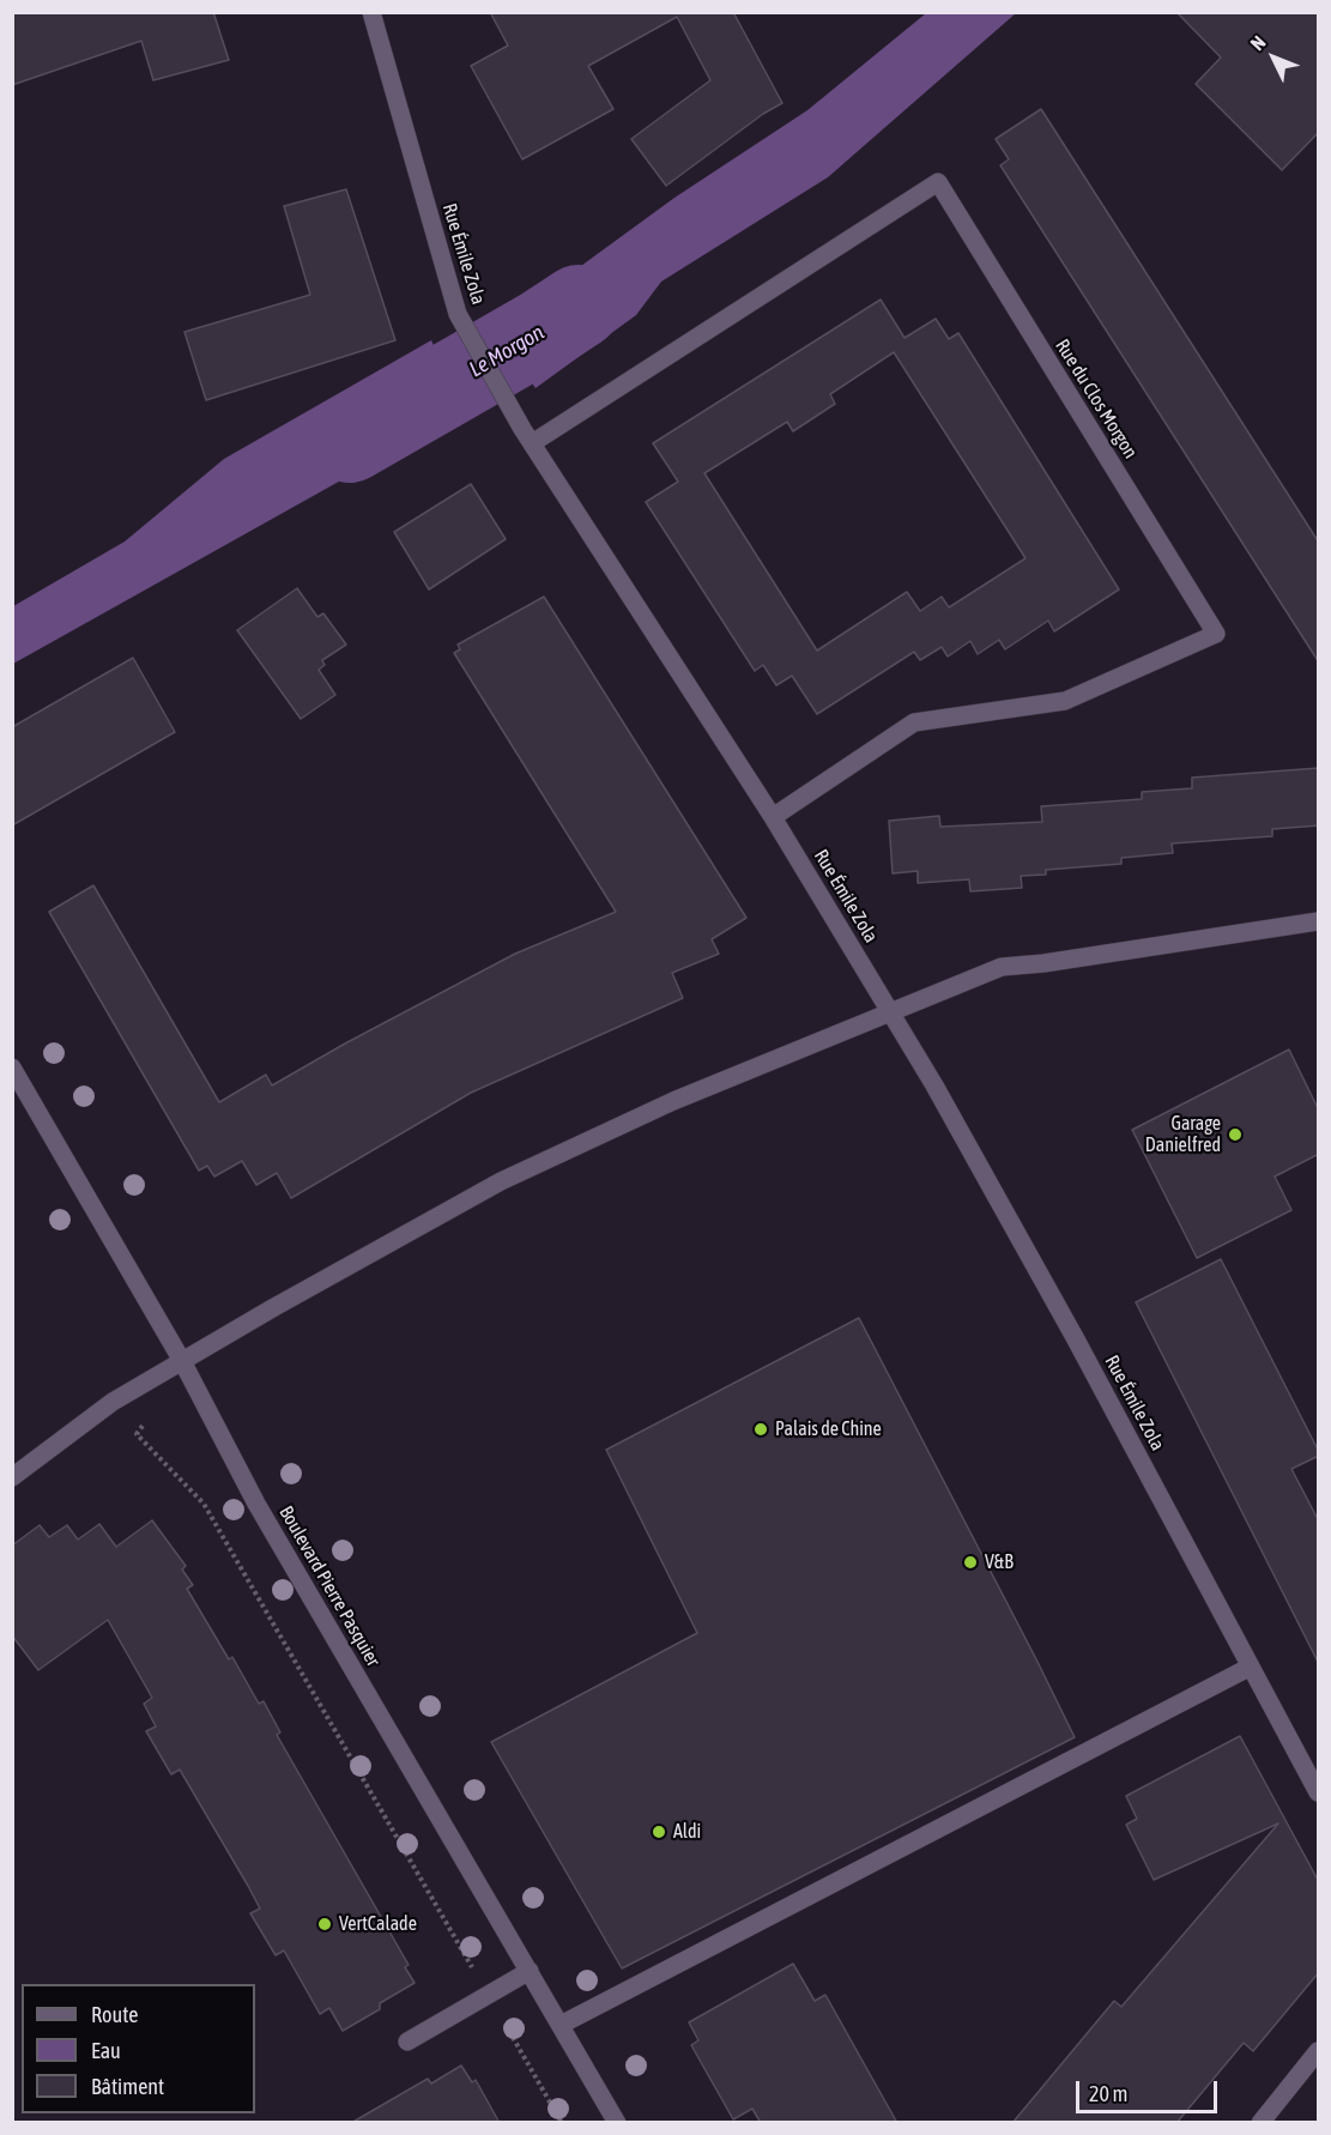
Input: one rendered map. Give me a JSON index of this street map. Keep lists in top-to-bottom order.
{
  "streets": {
    "street": ["Rue Émile Zola", "Rue du Clos Morgon", "Boulevard Pierre Pasquier"]
  },
  "crossings": [
    ["Rue Émile Zola", "Rue du Clos Morgon"]
  ],
  "water": ["Le Morgon"],
  "places": [
    "Garage Danielfred",
    "Palais de Chine",
    "V&B",
    "Aldi",
    "VertCalade"
  ],
  "legend": ["Route", "Eau", "Bâtiment"],
  "scale_bar": "20 m",
  "north": "top left"
}
